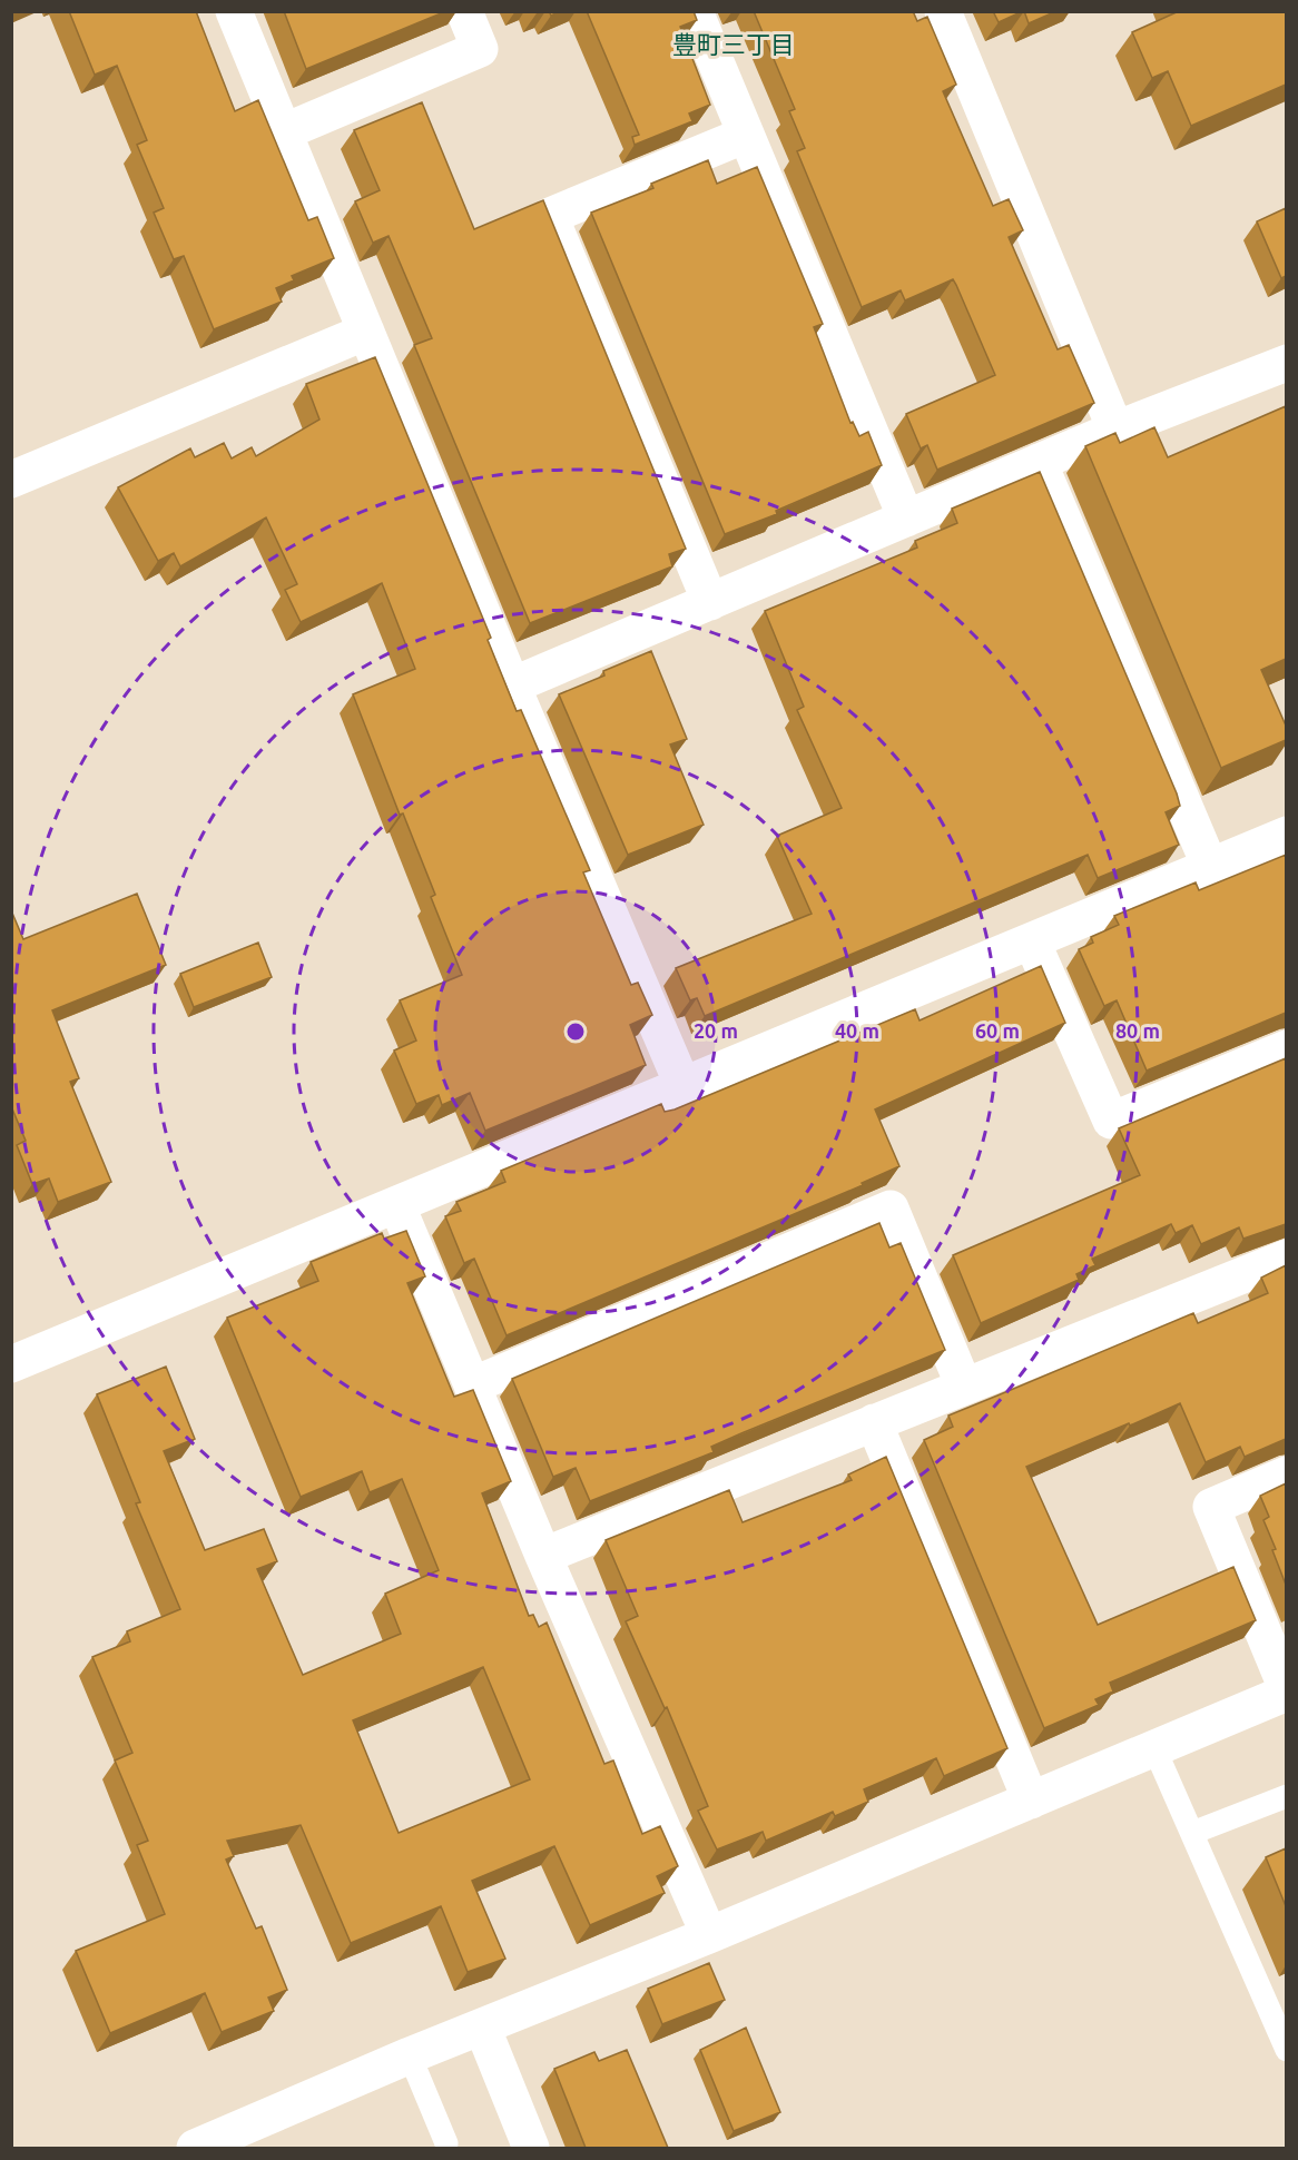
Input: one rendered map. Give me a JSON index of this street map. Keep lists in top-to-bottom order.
{
  "districts": ["豊町三丁目"],
  "rings": [
    "20 m",
    "40 m",
    "60 m",
    "80 m"
  ]
}
